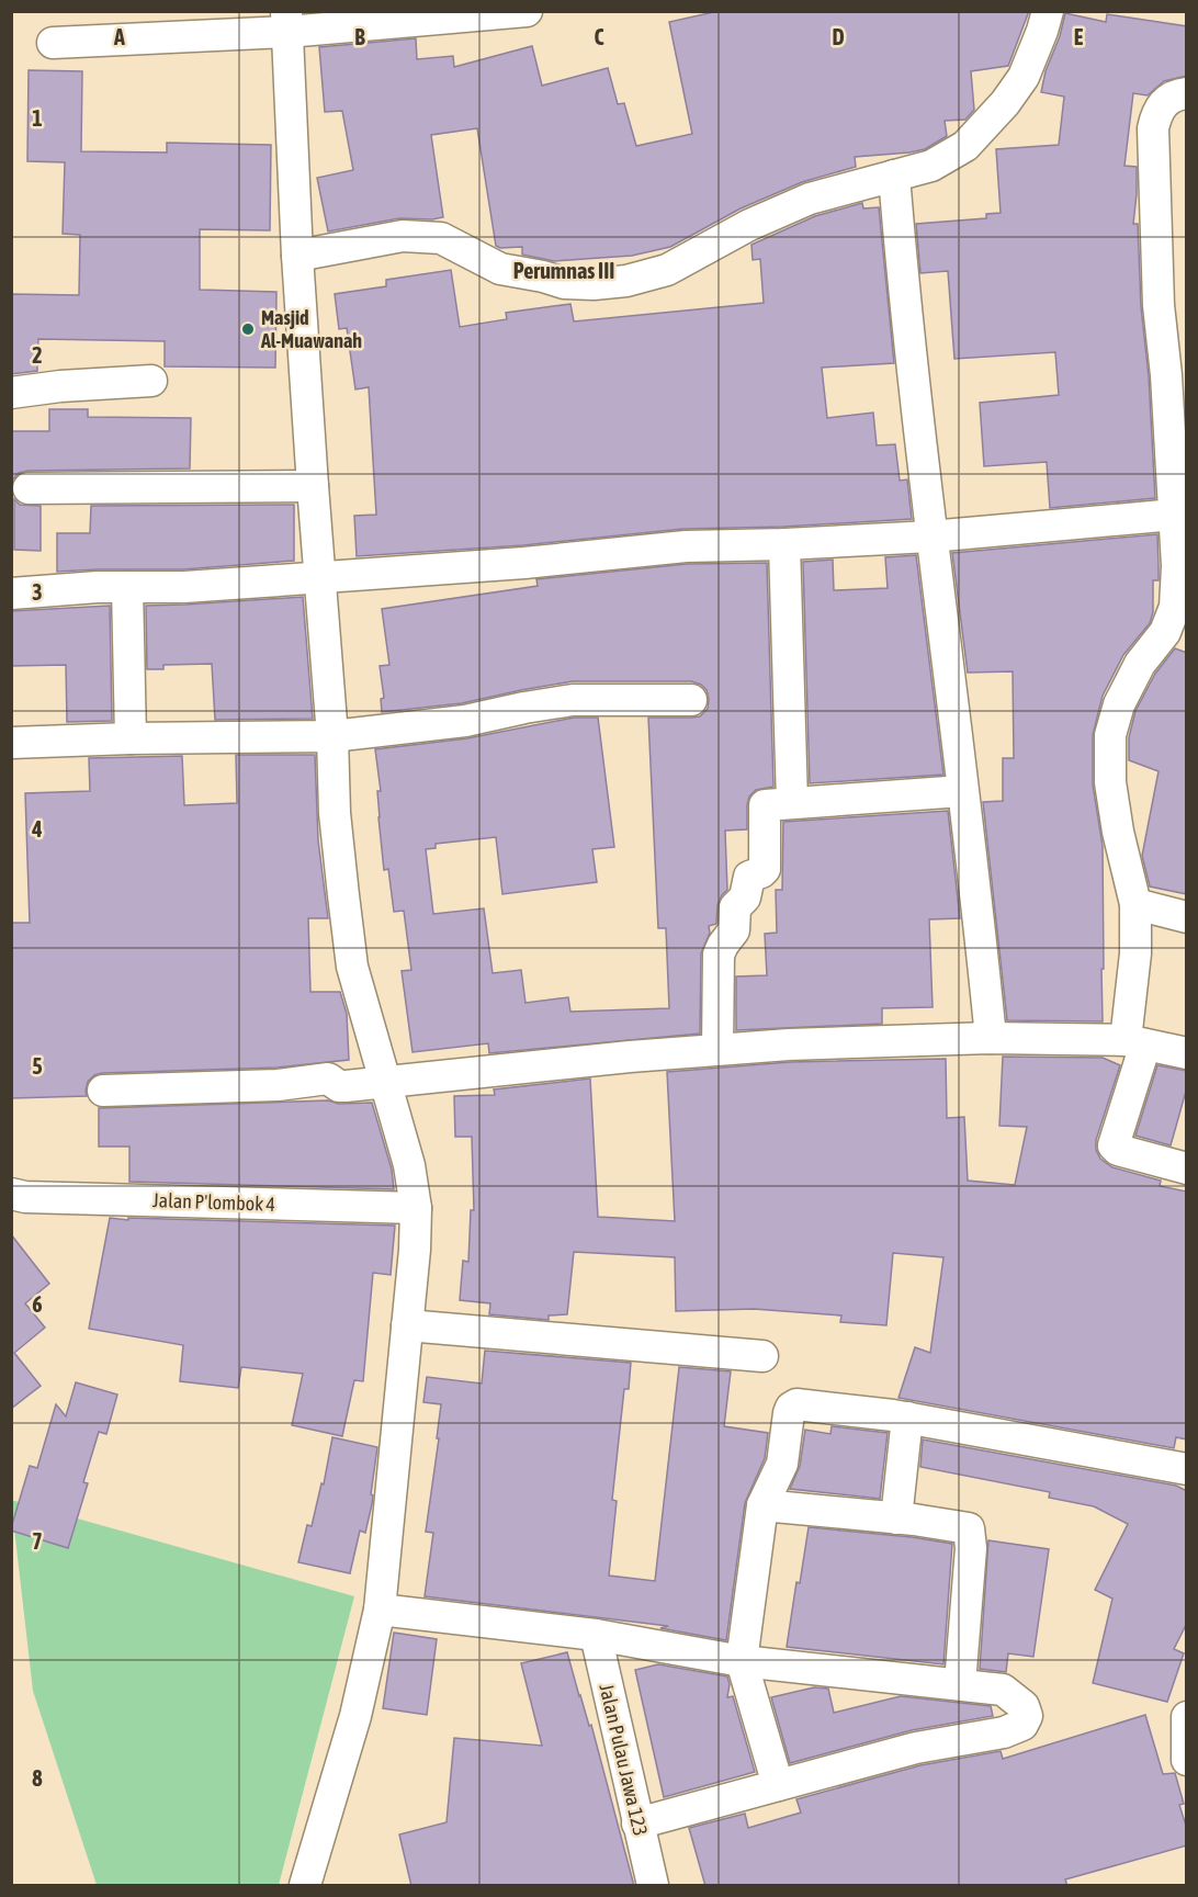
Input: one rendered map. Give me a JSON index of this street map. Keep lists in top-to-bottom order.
{
  "streets": {
    "street": ["Jalan P'lombok 4", "Jalan Pulau Jawa 123"]
  },
  "districts": ["Perumnas III"],
  "places": ["Masjid Al-Muawanah"],
  "grid": {
    "columns": [
      "A",
      "B",
      "C",
      "D",
      "E"
    ],
    "rows": [
      "1",
      "2",
      "3",
      "4",
      "5",
      "6",
      "7",
      "8"
    ]
  }
}
